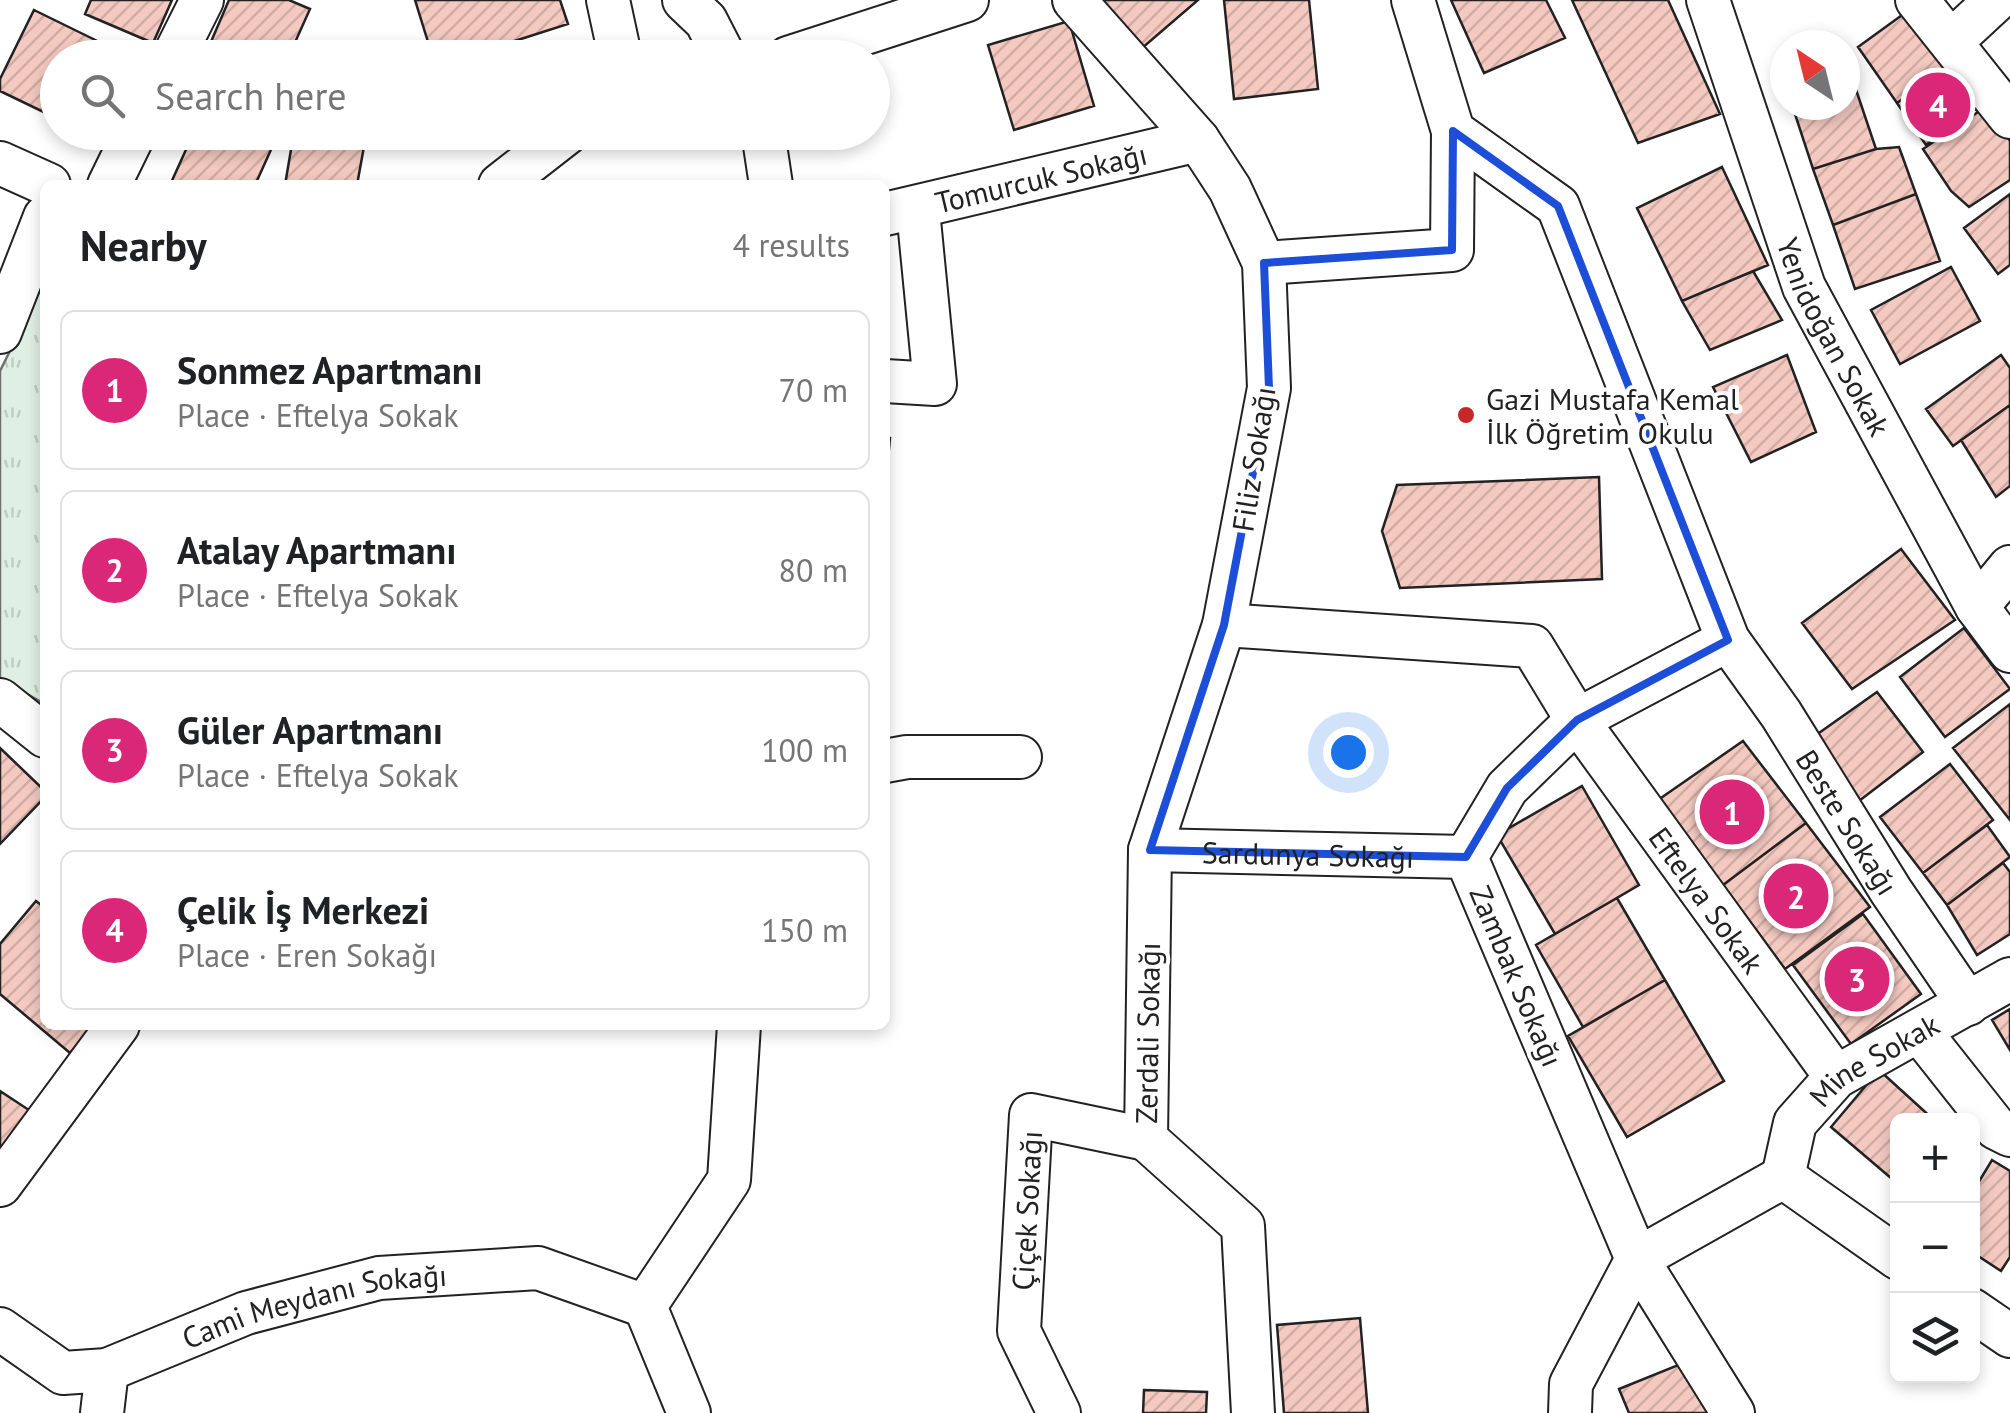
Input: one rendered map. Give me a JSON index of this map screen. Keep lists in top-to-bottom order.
{
  "streets": {
    "street": [
      "Tomurcuk Sokağı",
      "Yenidoğan Sokak",
      "Filiz Sokağı",
      "Beste Sokağı",
      "Sardunya Sokağı",
      "Eftelya Sokak",
      "Zambak Sokağı",
      "Zerdali Sokağı",
      "Mine Sokak",
      "Çiçek Sokağı",
      "Cami Meydanı Sokağı"
    ]
  },
  "crossings": [
    ["Tomurcuk Sokağı", "Filiz Sokağı"],
    ["Filiz Sokağı", "Sardunya Sokağı"],
    ["Filiz Sokağı", "Eftelya Sokak"],
    ["Filiz Sokağı", "Zerdali Sokağı"],
    ["Beste Sokağı", "Zambak Sokağı"],
    ["Beste Sokağı", "Mine Sokak"],
    ["Sardunya Sokağı", "Zambak Sokağı"],
    ["Sardunya Sokağı", "Zerdali Sokağı"],
    ["Eftelya Sokak", "Zambak Sokağı"],
    ["Eftelya Sokak", "Mine Sokak"],
    ["Zerdali Sokağı", "Çiçek Sokağı"]
  ],
  "places": ["Gazi Mustafa Kemal İlk Öğretim Okulu"],
  "north": "top left",
  "page": {
    "search": "Search here",
    "pins": [
      "4",
      "1",
      "2",
      "3"
    ],
    "heading": ["Nearby", "4 results"],
    "list": [
      {
        "mark": "1",
        "name": "Sonmez Apartmanı",
        "note": "Place · Eftelya Sokak",
        "value": "70 m"
      },
      {
        "mark": "2",
        "name": "Atalay Apartmanı",
        "note": "Place · Eftelya Sokak",
        "value": "80 m"
      },
      {
        "mark": "3",
        "name": "Güler Apartmanı",
        "note": "Place · Eftelya Sokak",
        "value": "100 m"
      },
      {
        "mark": "4",
        "name": "Çelik İş Merkezi",
        "note": "Place · Eren Sokağı",
        "value": "150 m"
      }
    ],
    "map_buttons": ["+", "−"]
  }
}
